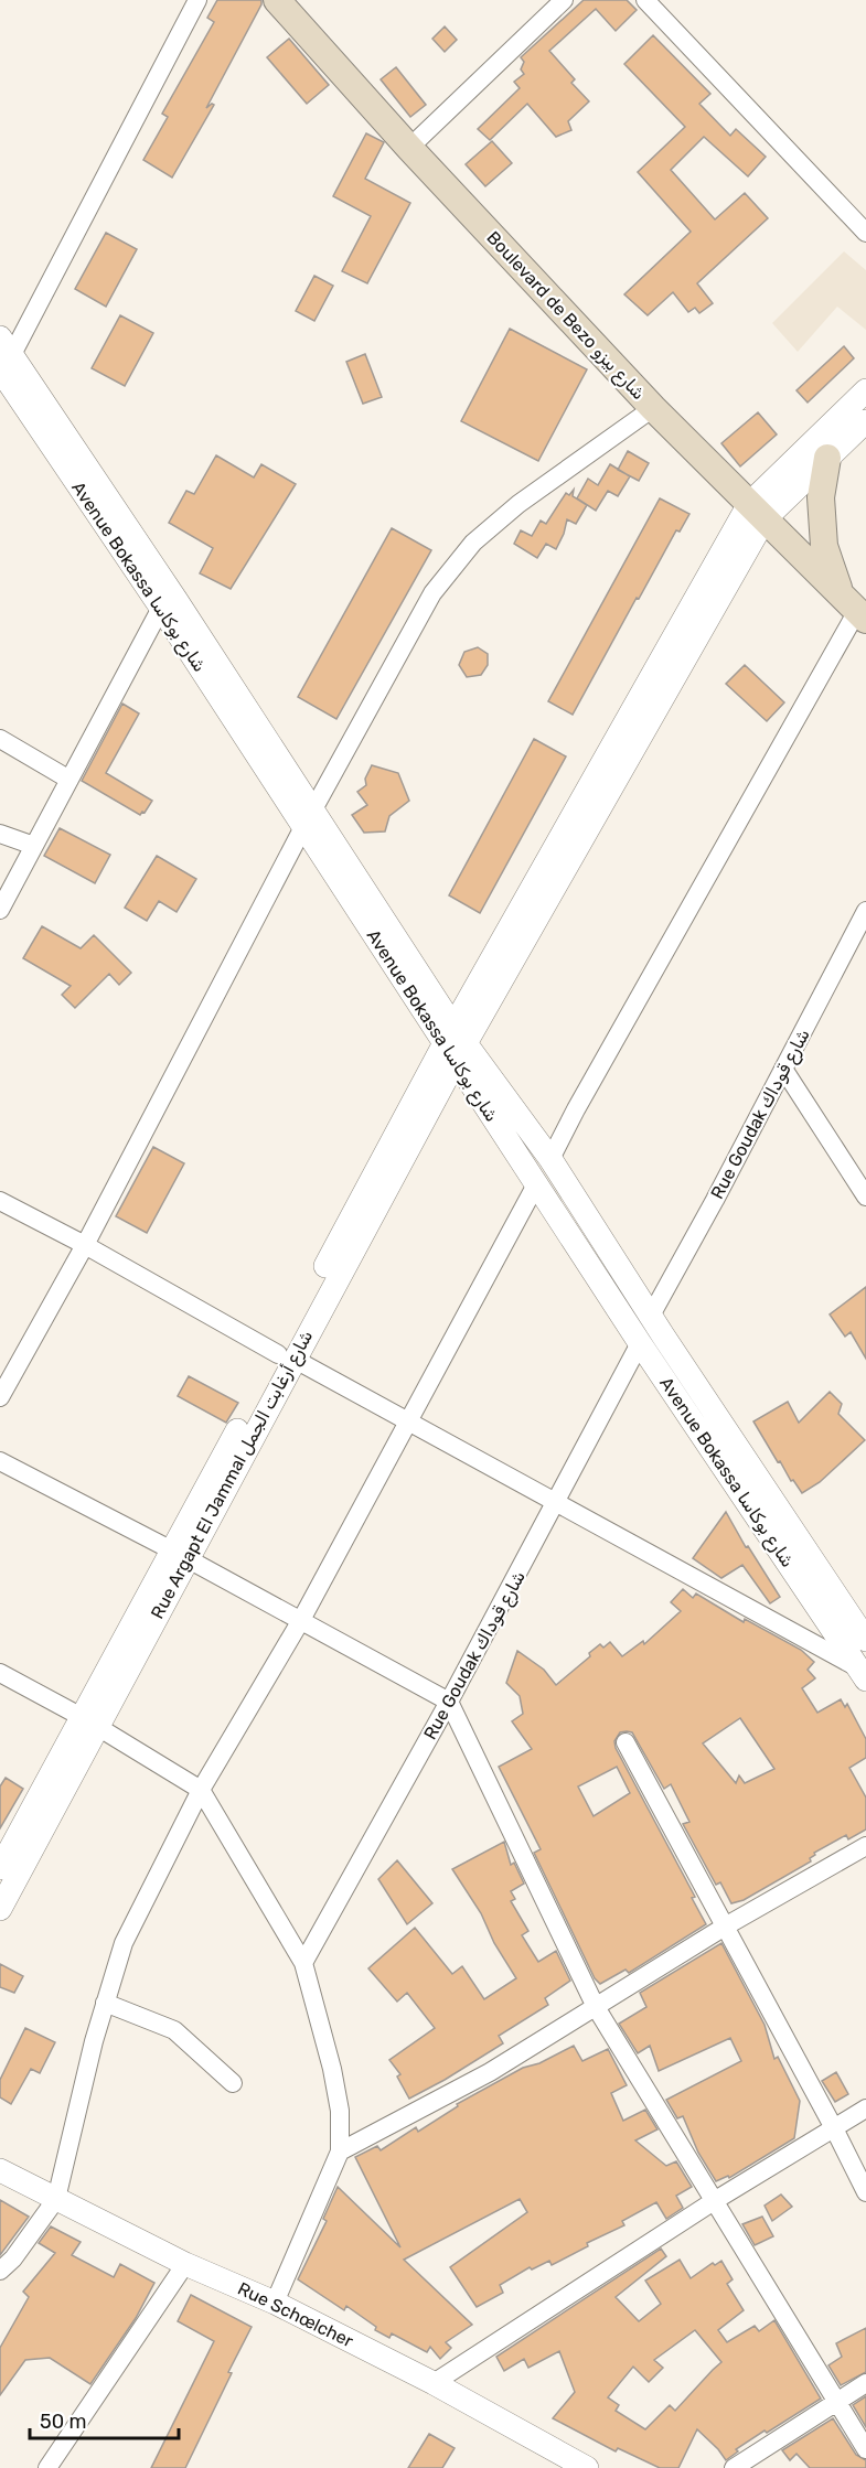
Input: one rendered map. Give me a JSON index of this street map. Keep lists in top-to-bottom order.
{
  "streets": {
    "main road": ["Boulevard de Bezo شارع بيزو"],
    "street": [
      "Avenue Bokassa شارع بوكاسا",
      "Rue Goudak شارع قوداك",
      "Rue Argapt El Jammal شارع أرغابت الجمل",
      "Rue Schœlcher"
    ]
  },
  "crossings": [
    ["Boulevard de Bezo شارع بيزو", "Rue Argapt El Jammal شارع أرغابت الجمل"],
    ["Avenue Bokassa شارع بوكاسا", "Rue Goudak شارع قوداك"],
    ["Avenue Bokassa شارع بوكاسا", "Rue Argapt El Jammal شارع أرغابت الجمل"]
  ],
  "scale_bar": "50 m"
}
